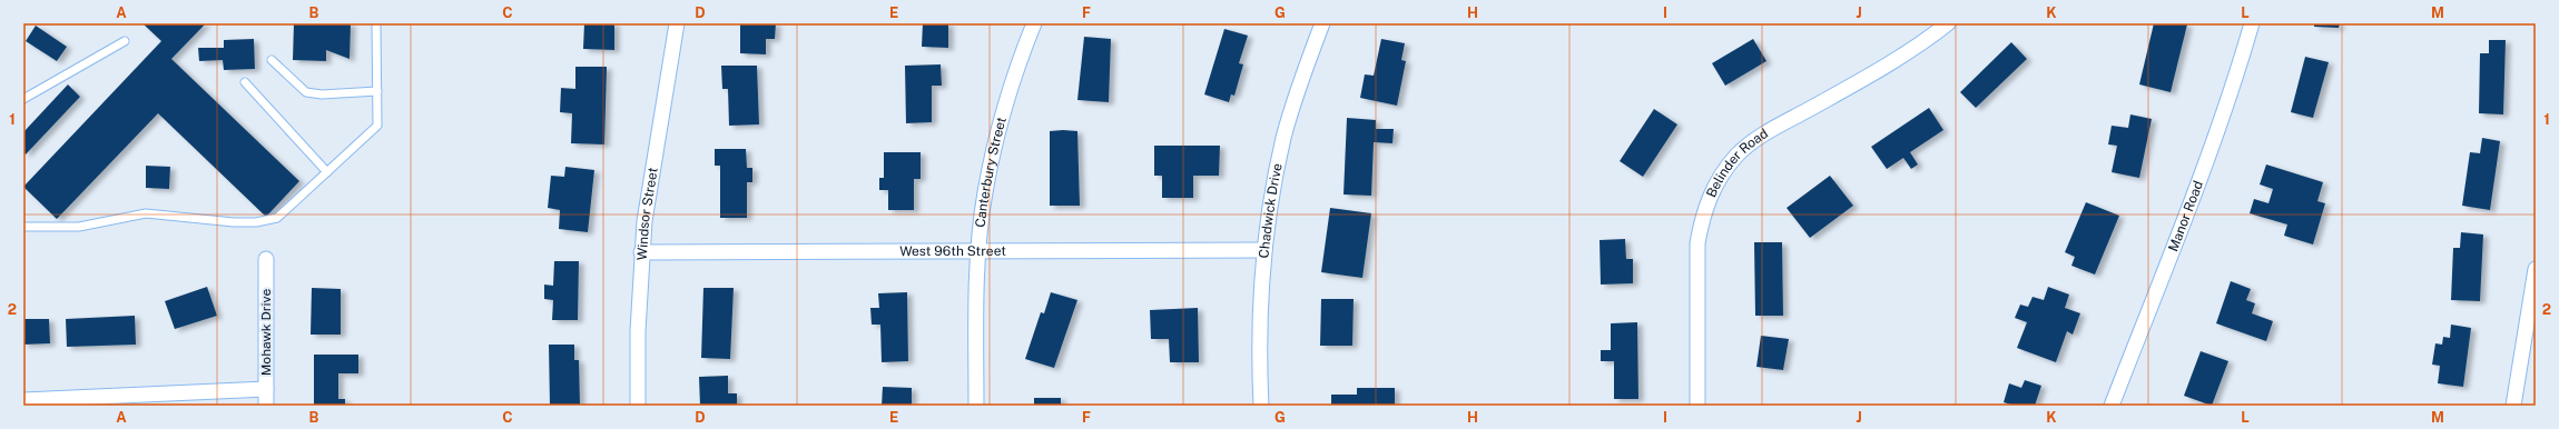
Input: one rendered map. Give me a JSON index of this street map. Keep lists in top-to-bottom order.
{
  "streets": {
    "street": [
      "Belinder Road",
      "Canterbury Street",
      "Chadwick Drive",
      "Windsor Street",
      "Manor Road",
      "West 96th Street",
      "Mohawk Drive"
    ]
  },
  "crossings": [
    ["Canterbury Street", "West 96th Street"],
    ["Chadwick Drive", "West 96th Street"],
    ["Windsor Street", "West 96th Street"]
  ],
  "grid": {
    "columns": [
      "A",
      "B",
      "C",
      "D",
      "E",
      "F",
      "G",
      "H",
      "I",
      "J",
      "K",
      "L",
      "M"
    ],
    "rows": ["1", "2"]
  }
}
